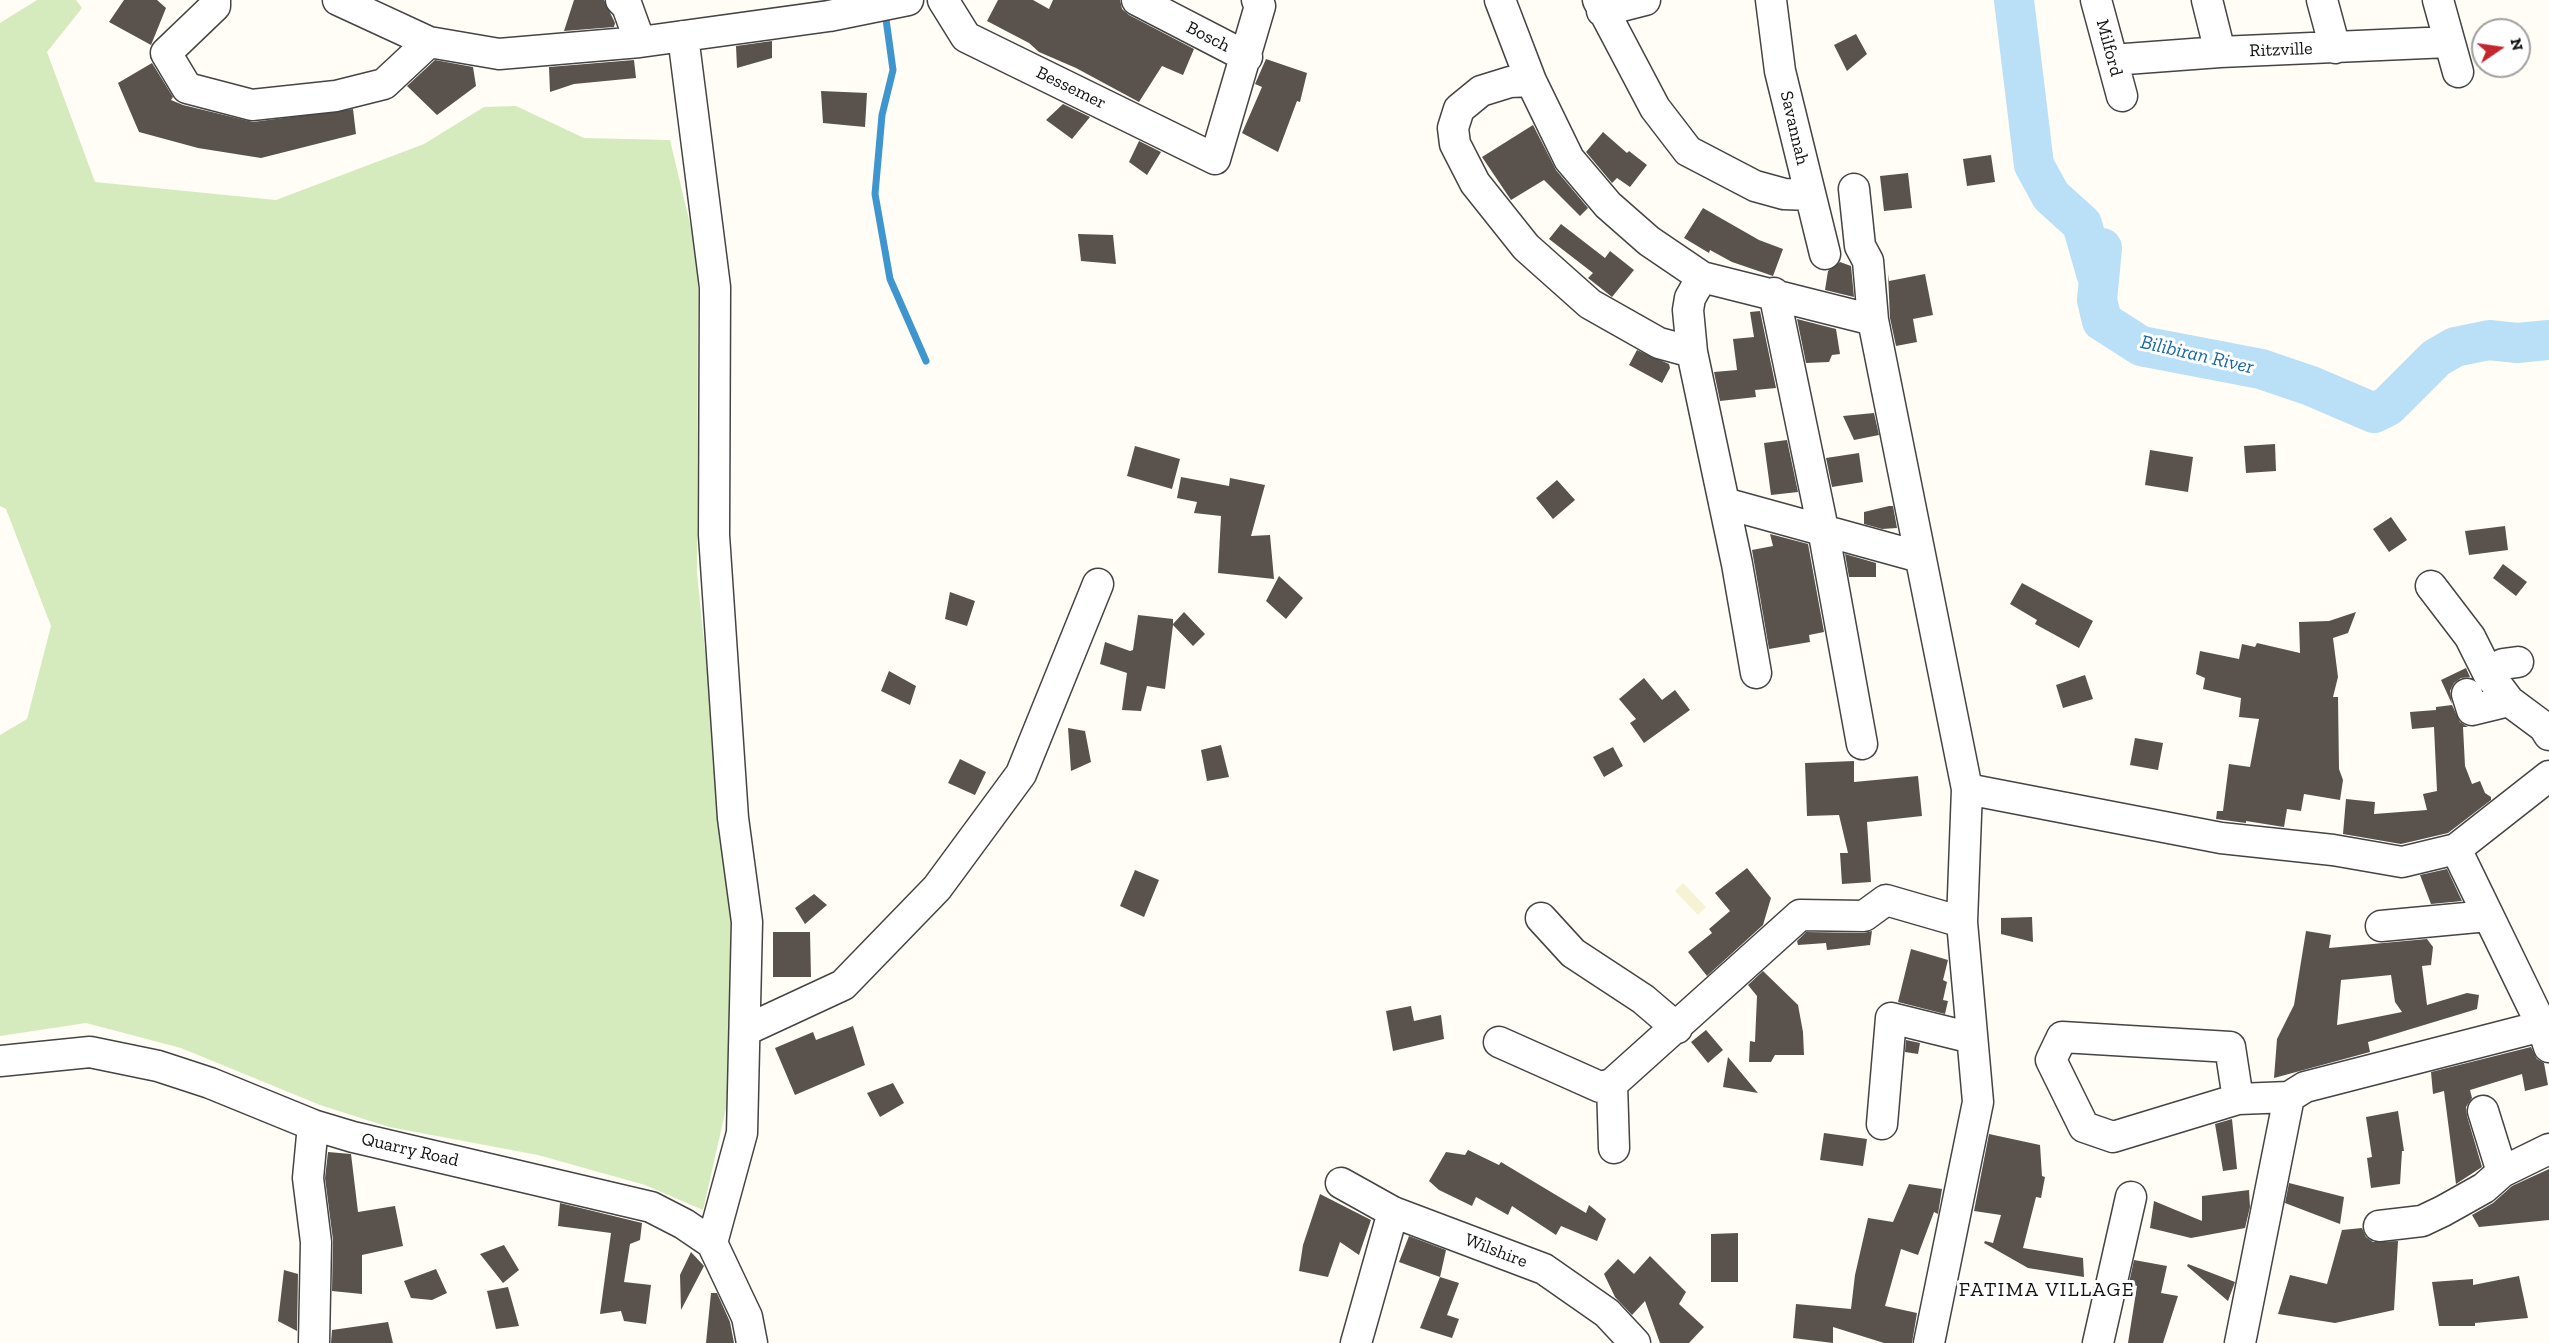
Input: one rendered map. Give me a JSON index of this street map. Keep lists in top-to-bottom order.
{
  "streets": {
    "street": [
      "Bosch",
      "Milford",
      "Ritzville",
      "Bessemer",
      "Savannah",
      "Quarry Road",
      "Wilshire"
    ]
  },
  "crossings": [
    ["Bosch", "Bessemer"],
    ["Milford", "Ritzville"]
  ],
  "districts": ["FATIMA VILLAGE"],
  "water": ["Bilibiran River"],
  "north": "right"
}
